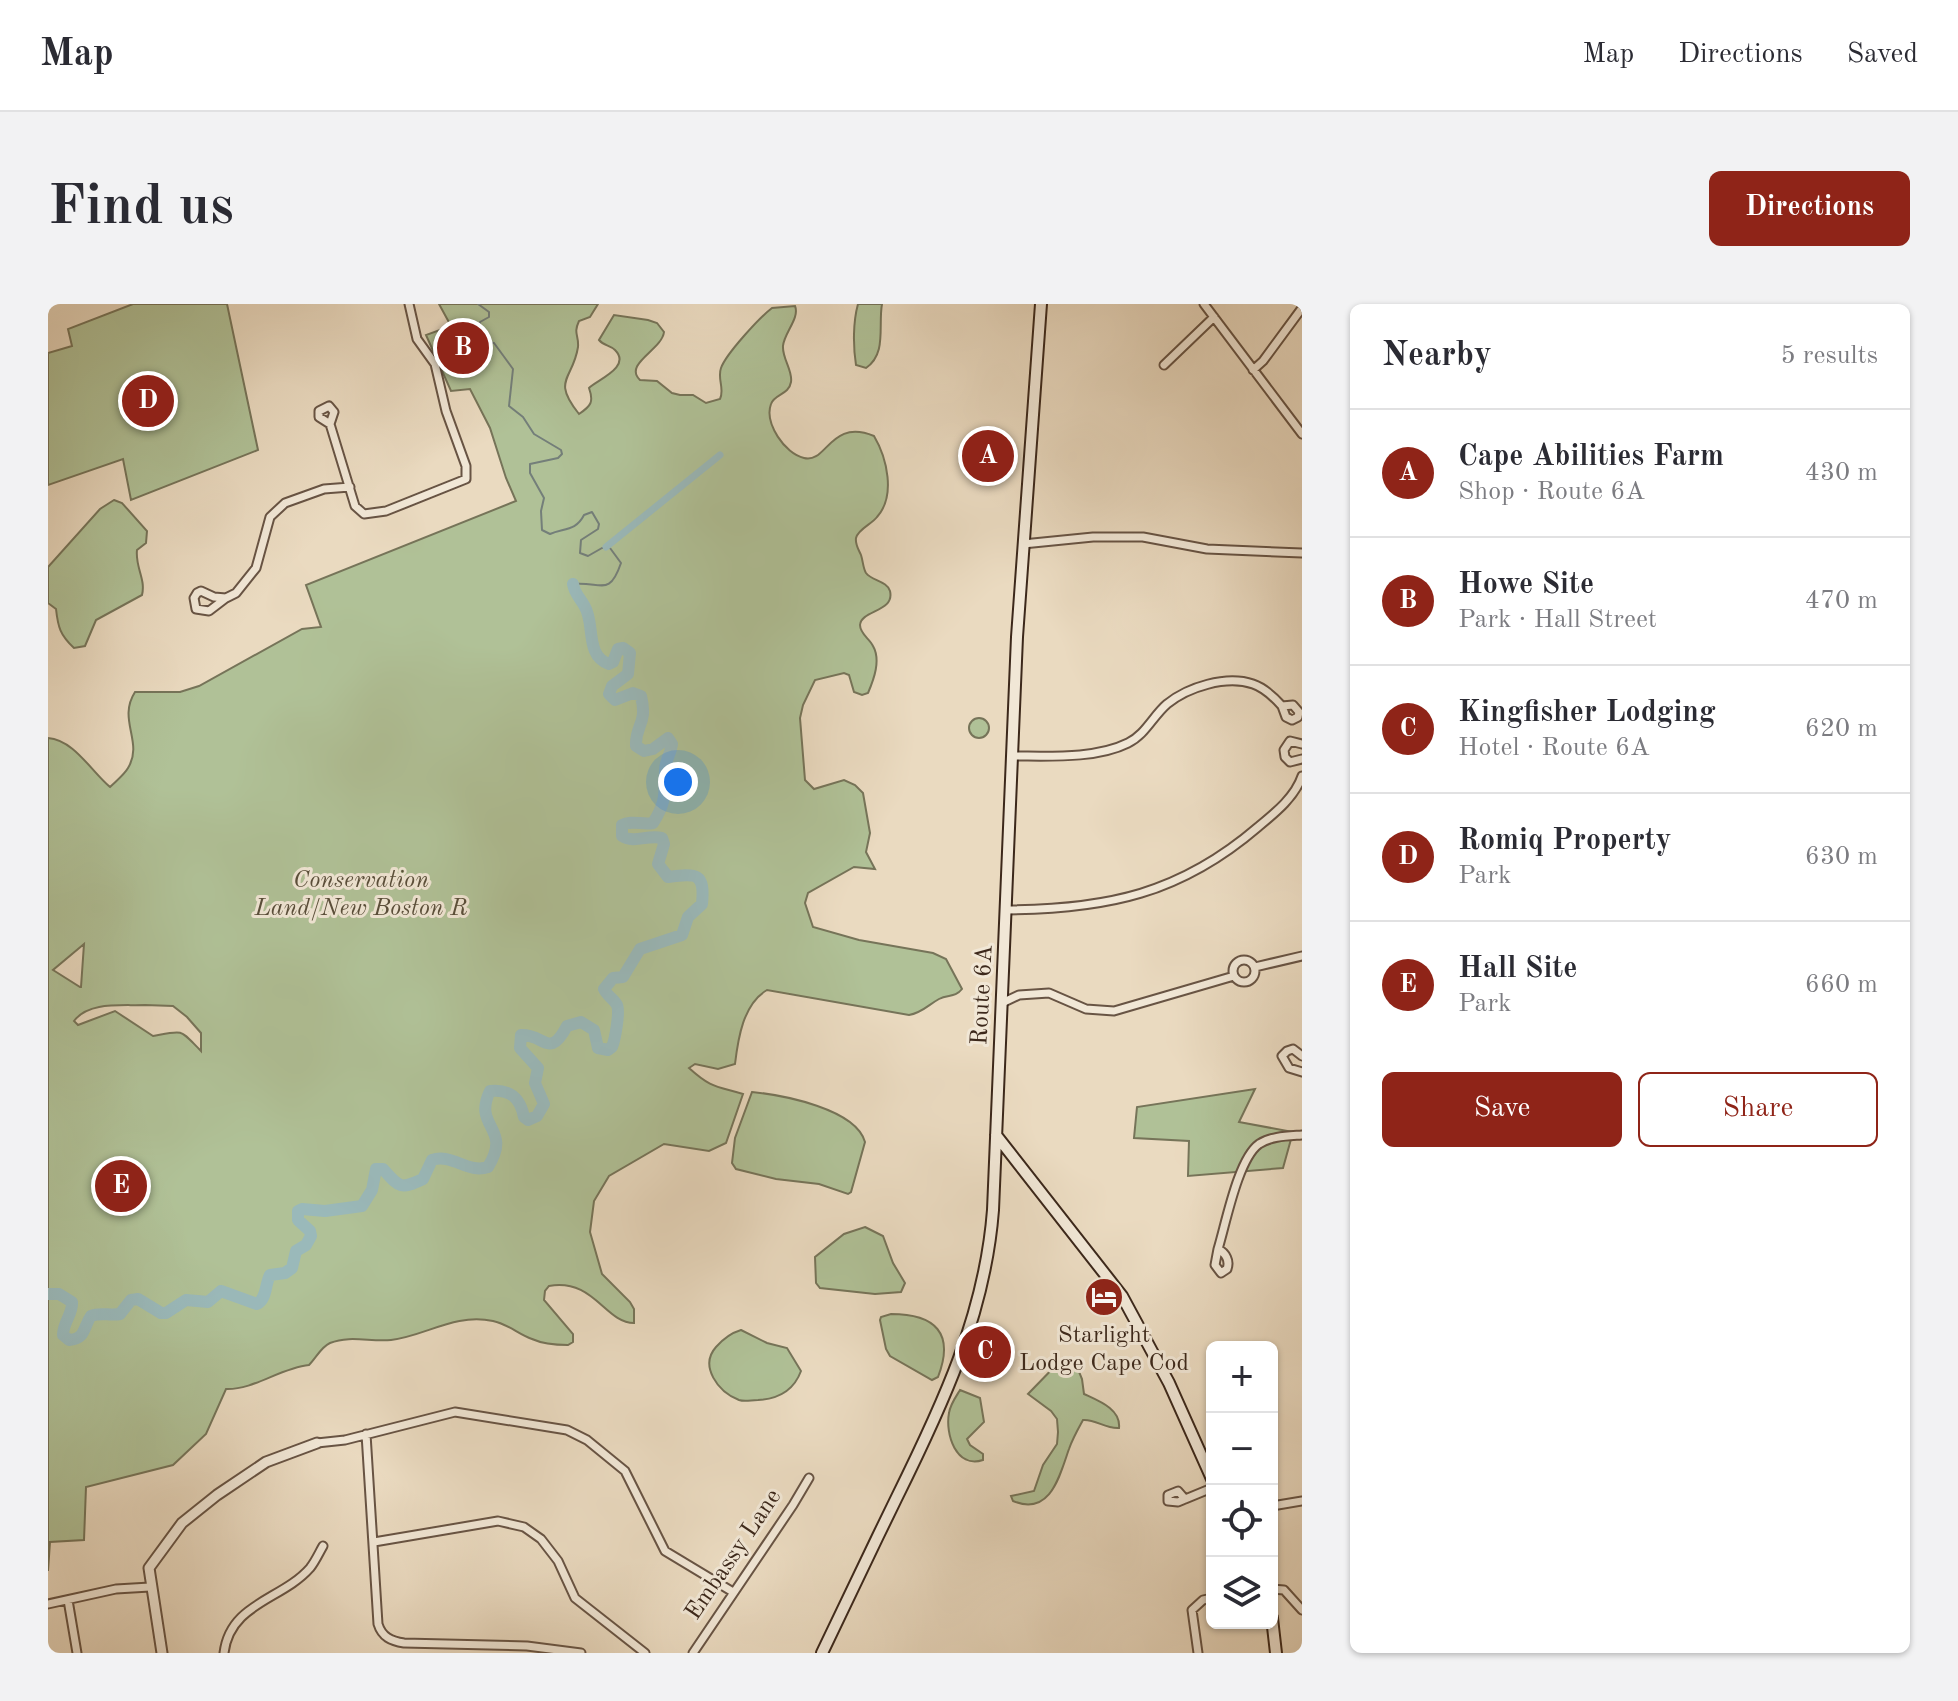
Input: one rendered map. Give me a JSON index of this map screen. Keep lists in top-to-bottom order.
{
  "streets": {
    "main road": ["Route 6A"],
    "street": ["Embassy Lane"]
  },
  "parks": ["Conservation Land/New Boston R"],
  "places": {
    "hotel": ["Starlight Lodge Cape Cod"]
  },
  "page": {
    "header": "Map",
    "nav": ["Map", "Directions", "Saved"],
    "buttons": [
      "Directions",
      ["Save", "Share"]
    ],
    "title": "Find us",
    "heading": ["Nearby", "5 results"],
    "pins": [
      "B",
      "D",
      "A",
      "E",
      "C"
    ],
    "list": [
      {
        "mark": "A",
        "name": "Cape Abilities Farm",
        "note": "Shop · Route 6A",
        "value": "430 m"
      },
      {
        "mark": "B",
        "name": "Howe Site",
        "note": "Park · Hall Street",
        "value": "470 m"
      },
      {
        "mark": "C",
        "name": "Kingfisher Lodging",
        "note": "Hotel · Route 6A",
        "value": "620 m"
      },
      {
        "mark": "D",
        "name": "Romiq Property",
        "note": "Park",
        "value": "630 m"
      },
      {
        "mark": "E",
        "name": "Hall Site",
        "note": "Park",
        "value": "660 m"
      }
    ],
    "map_buttons": ["+", "−"]
  }
}
